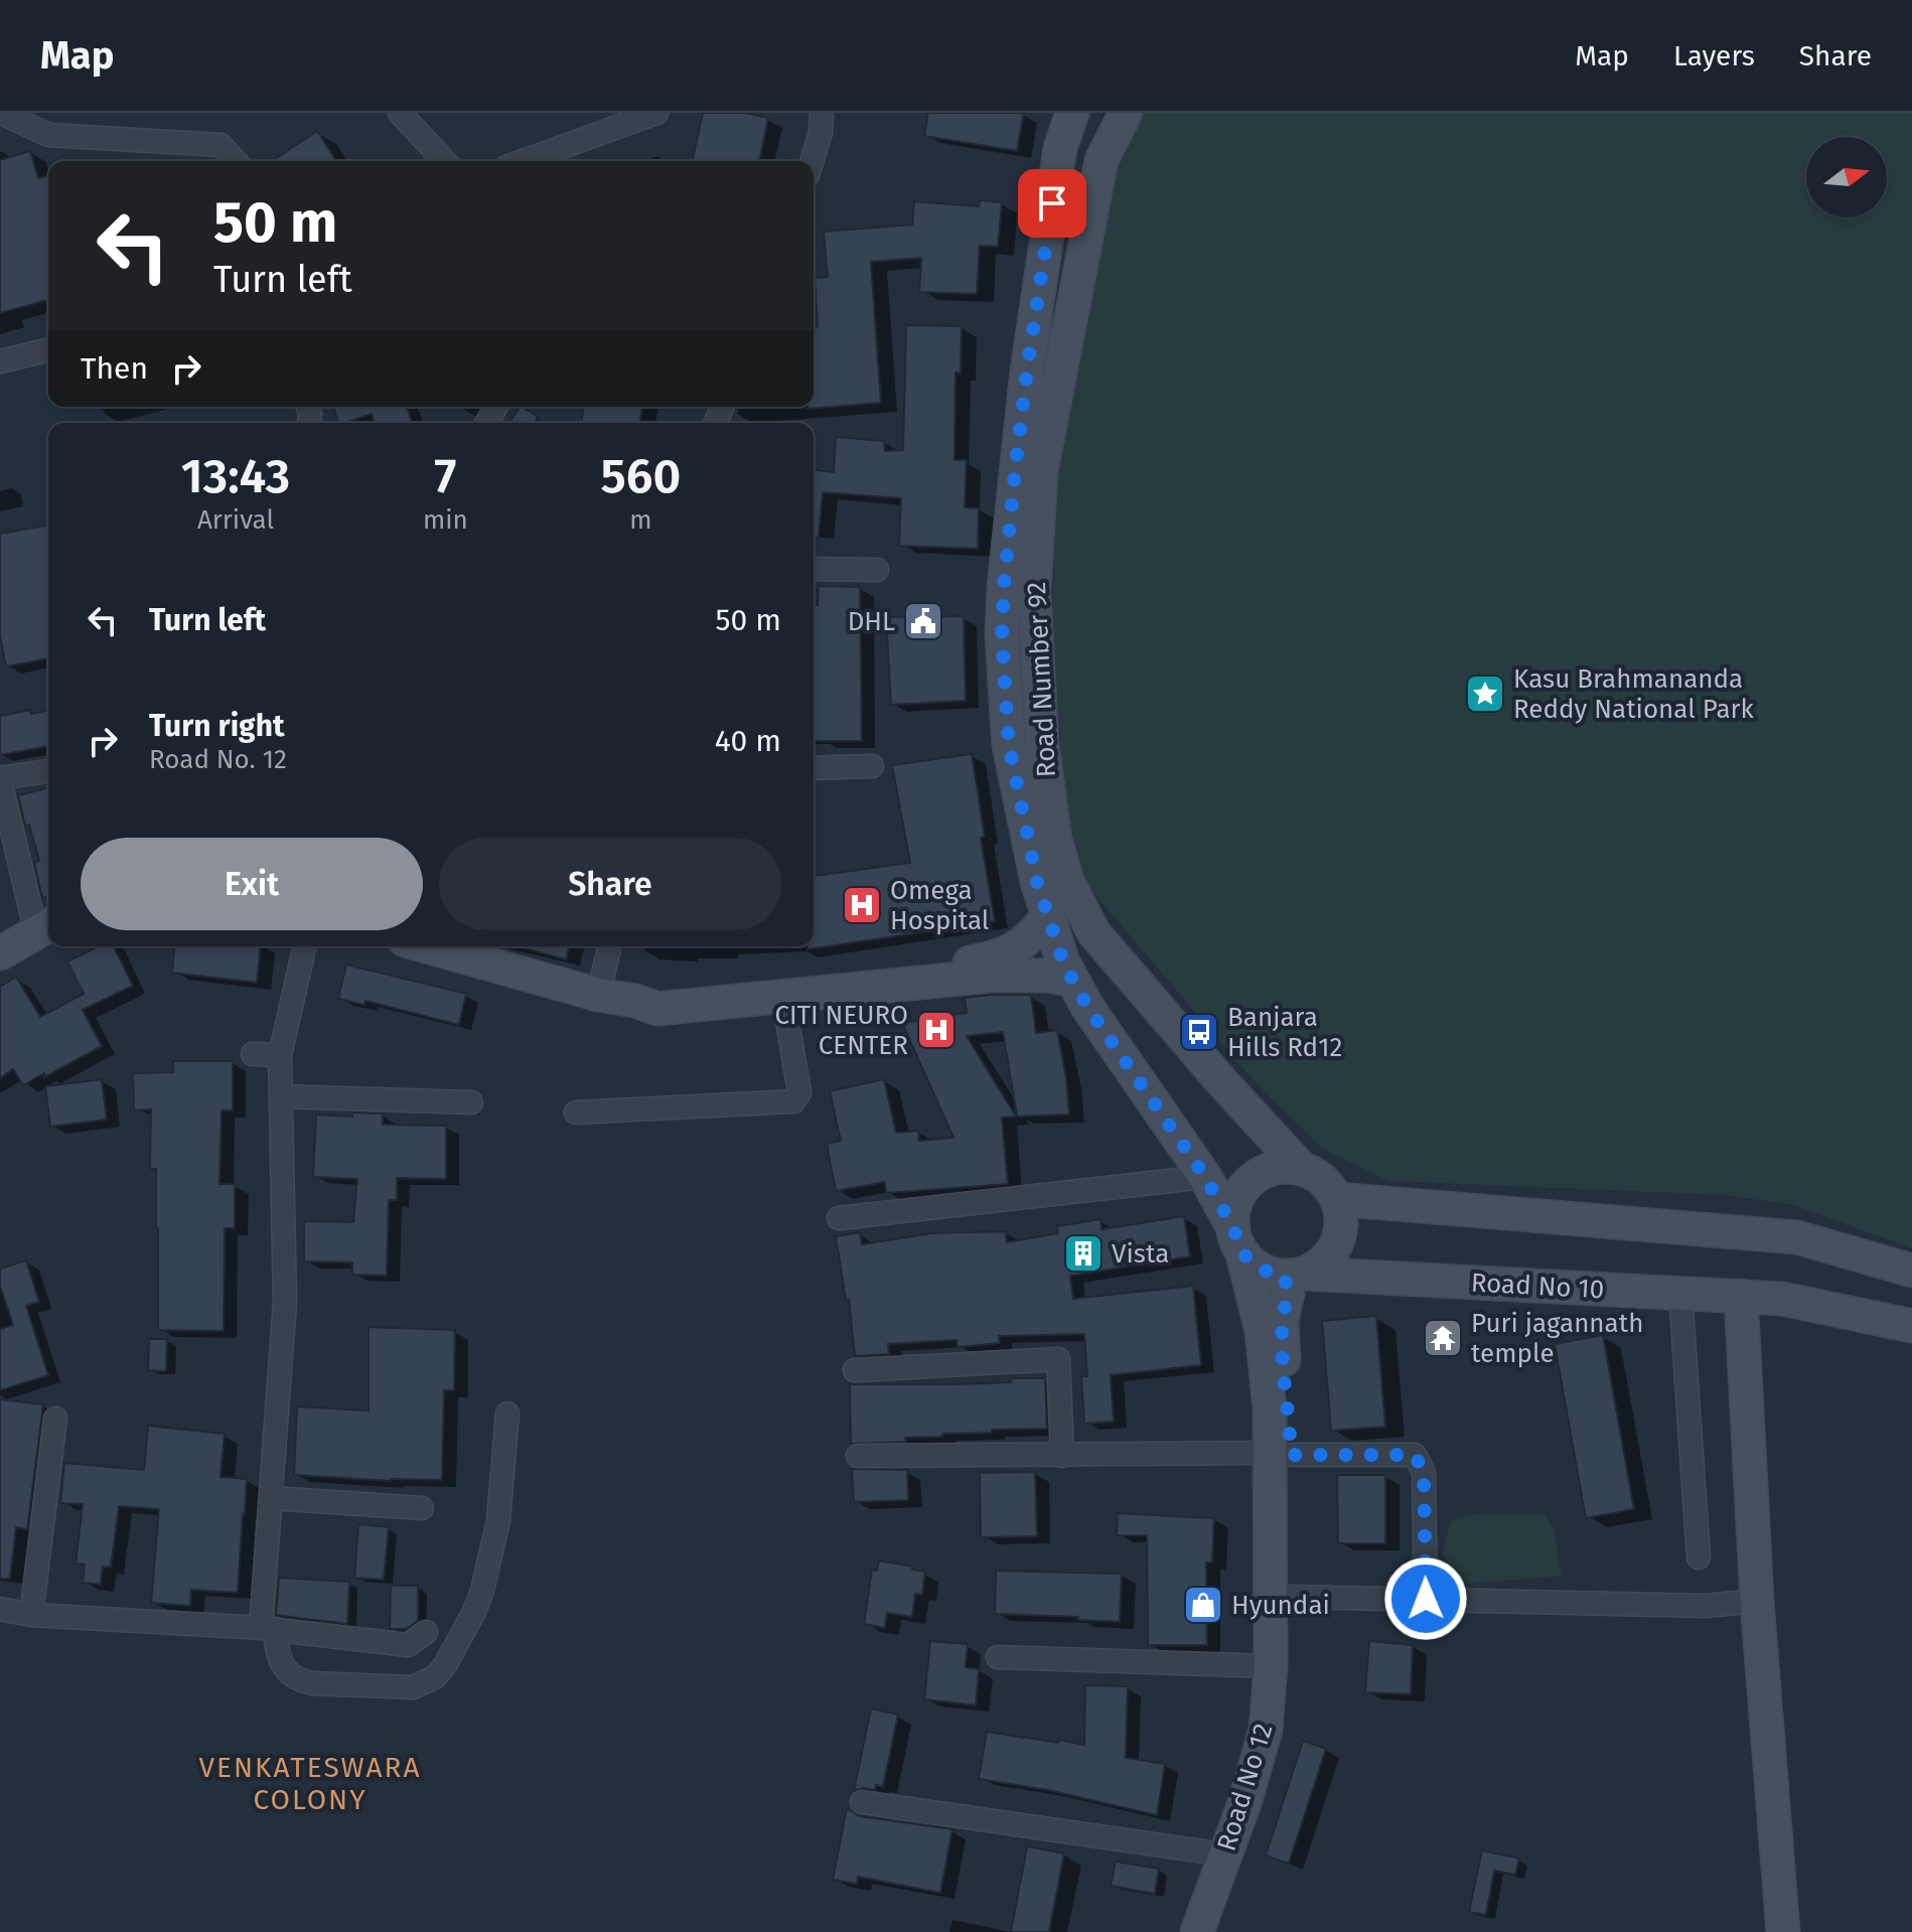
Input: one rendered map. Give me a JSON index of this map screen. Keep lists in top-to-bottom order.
{
  "streets": {
    "main road": ["Road Number 92", "Road No 10", "Road No 12"]
  },
  "crossings": [
    ["Road Number 92", "Road No 10"],
    ["Road Number 92", "Road No 12"],
    ["Road No 10", "Road No 12"]
  ],
  "districts": ["VENKATESWARA COLONY"],
  "places": {
    "public building": ["DHL"],
    "place": ["Kasu Brahmananda Reddy National Park"],
    "hospital": ["Omega Hospital", "CITI NEURO CENTER"],
    "bus stop": ["Banjara Hills Rd12"],
    "building": ["Vista"],
    "temple": ["Puri jagannath temple"],
    "shop": ["Hyundai"]
  },
  "north": "right",
  "page": {
    "header": "Map",
    "nav": ["Map", "Layers", "Share"],
    "turn": ["50 m", "Turn left"],
    "then": "Then",
    "eta": [
      "13:43",
      "Arrival",
      "7",
      "min",
      "560",
      "m"
    ],
    "list": [
      {
        "name": "Turn left",
        "value": "50 m"
      },
      {
        "name": "Turn right",
        "note": "Road No. 12",
        "value": "40 m"
      }
    ],
    "buttons": ["Exit", "Share"]
  }
}
